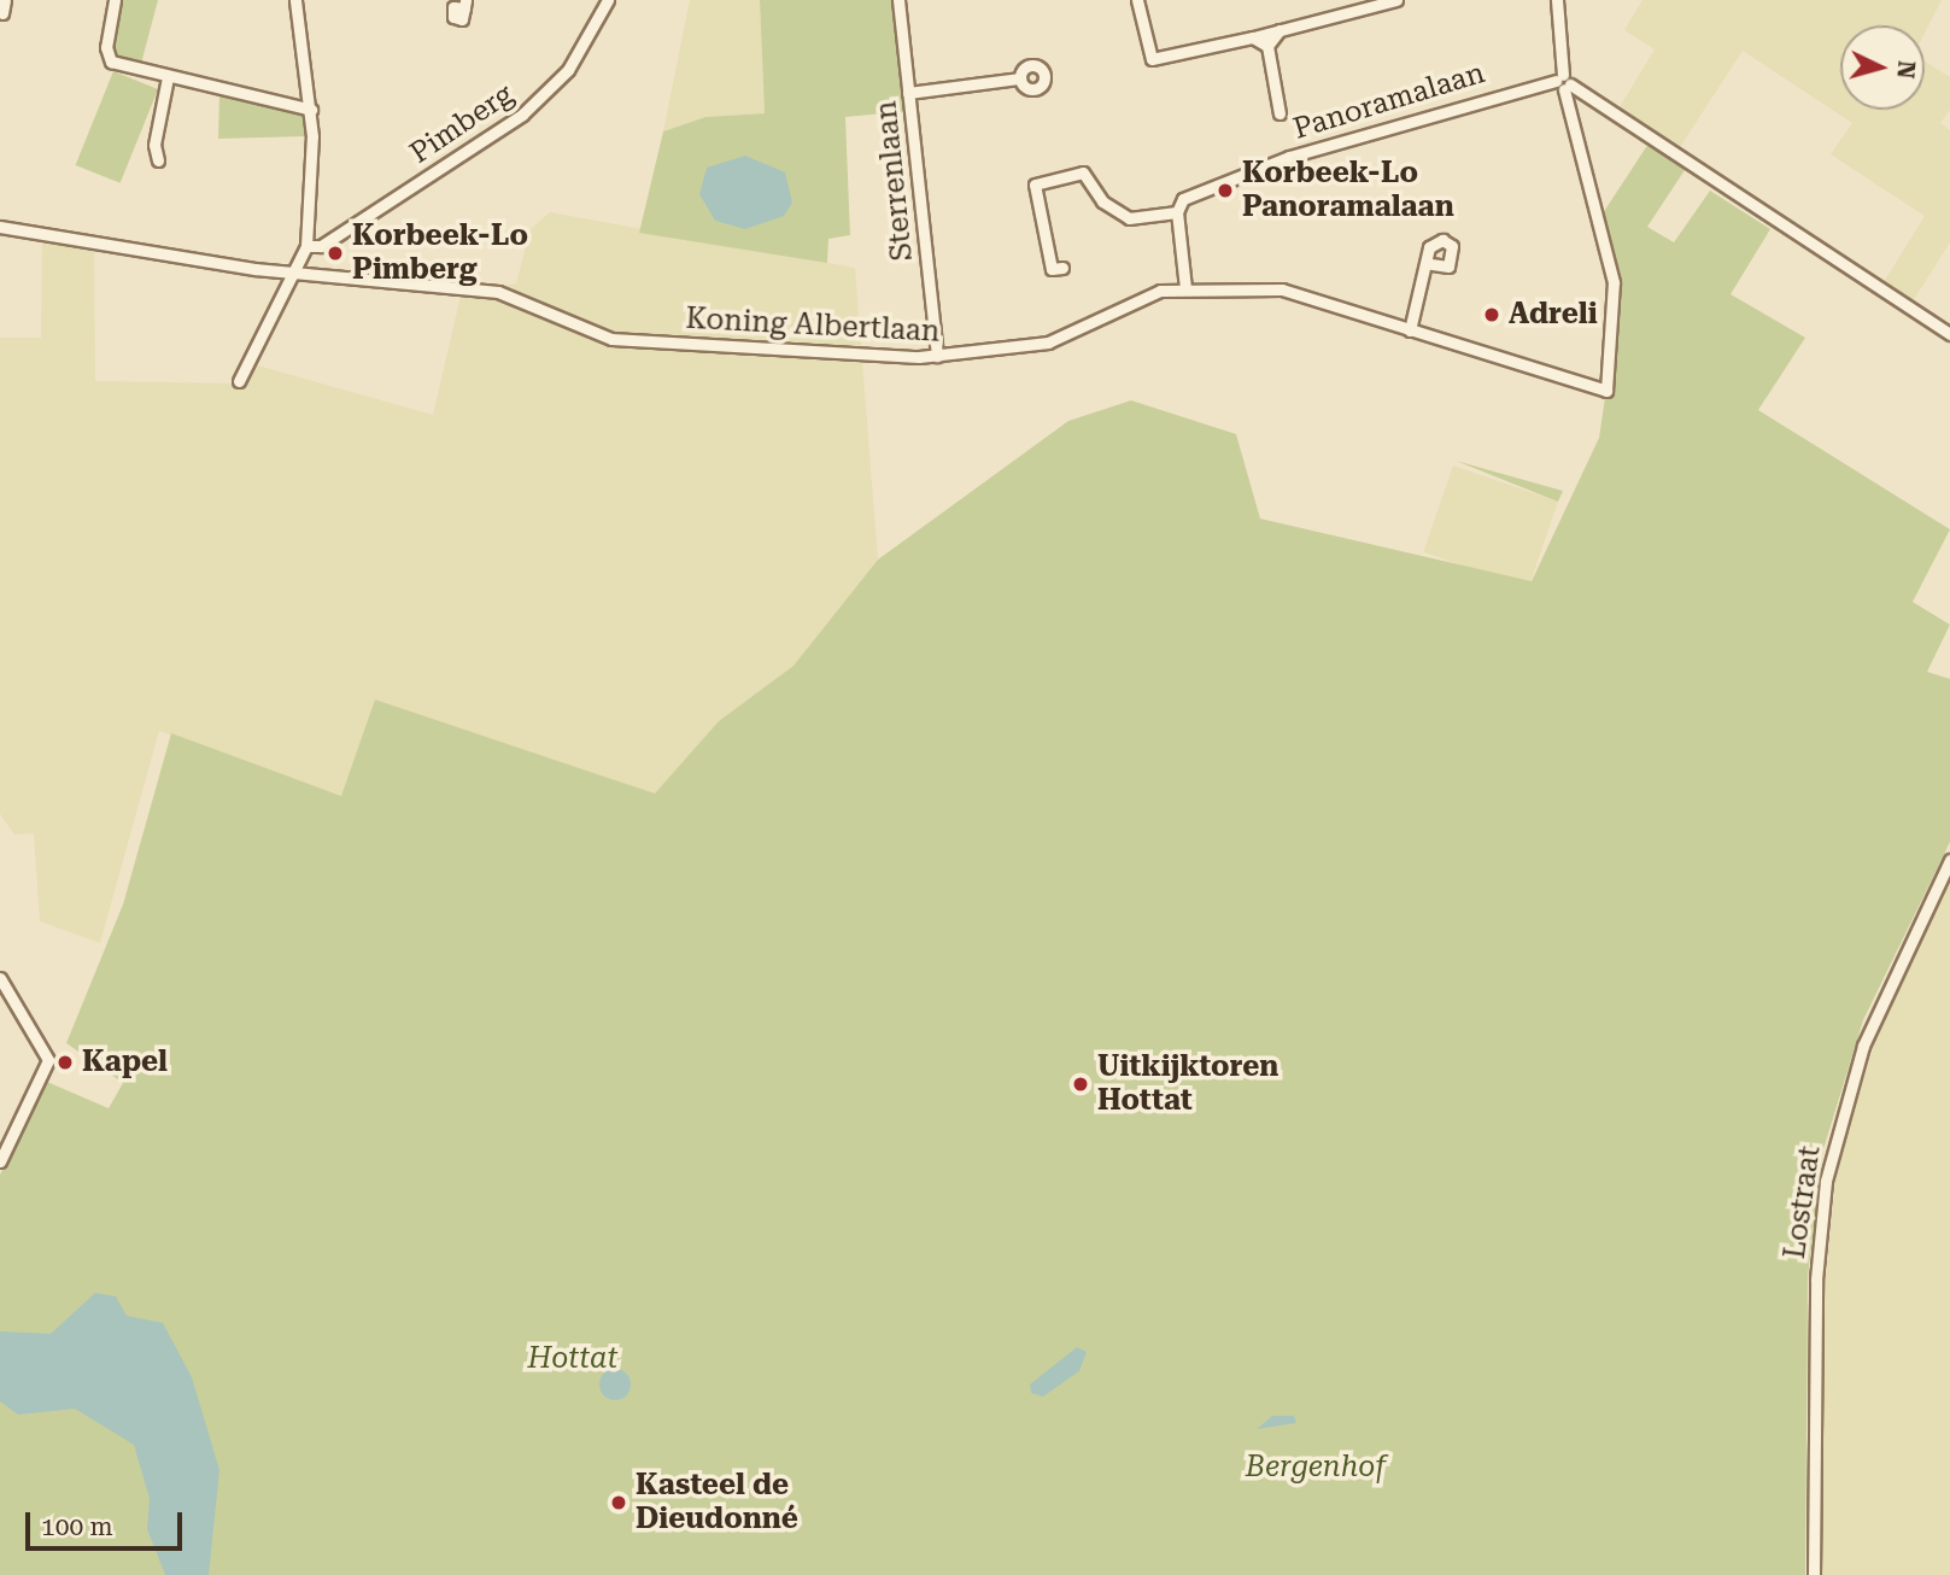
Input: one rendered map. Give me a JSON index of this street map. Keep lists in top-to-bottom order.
{
  "streets": {
    "street": [
      "Panoramalaan",
      "Pimberg",
      "Sterrenlaan",
      "Koning Albertlaan",
      "Lostraat"
    ]
  },
  "crossings": [
    ["Panoramalaan", "Koning Albertlaan"],
    ["Sterrenlaan", "Koning Albertlaan"]
  ],
  "parks": ["Hottat", "Bergenhof"],
  "places": [
    "Korbeek-Lo Panoramalaan",
    "Korbeek-Lo Pimberg",
    "Adreli",
    "Kapel",
    "Uitkijktoren Hottat",
    "Kasteel de Dieudonné"
  ],
  "scale_bar": "100 m",
  "north": "right"
}
